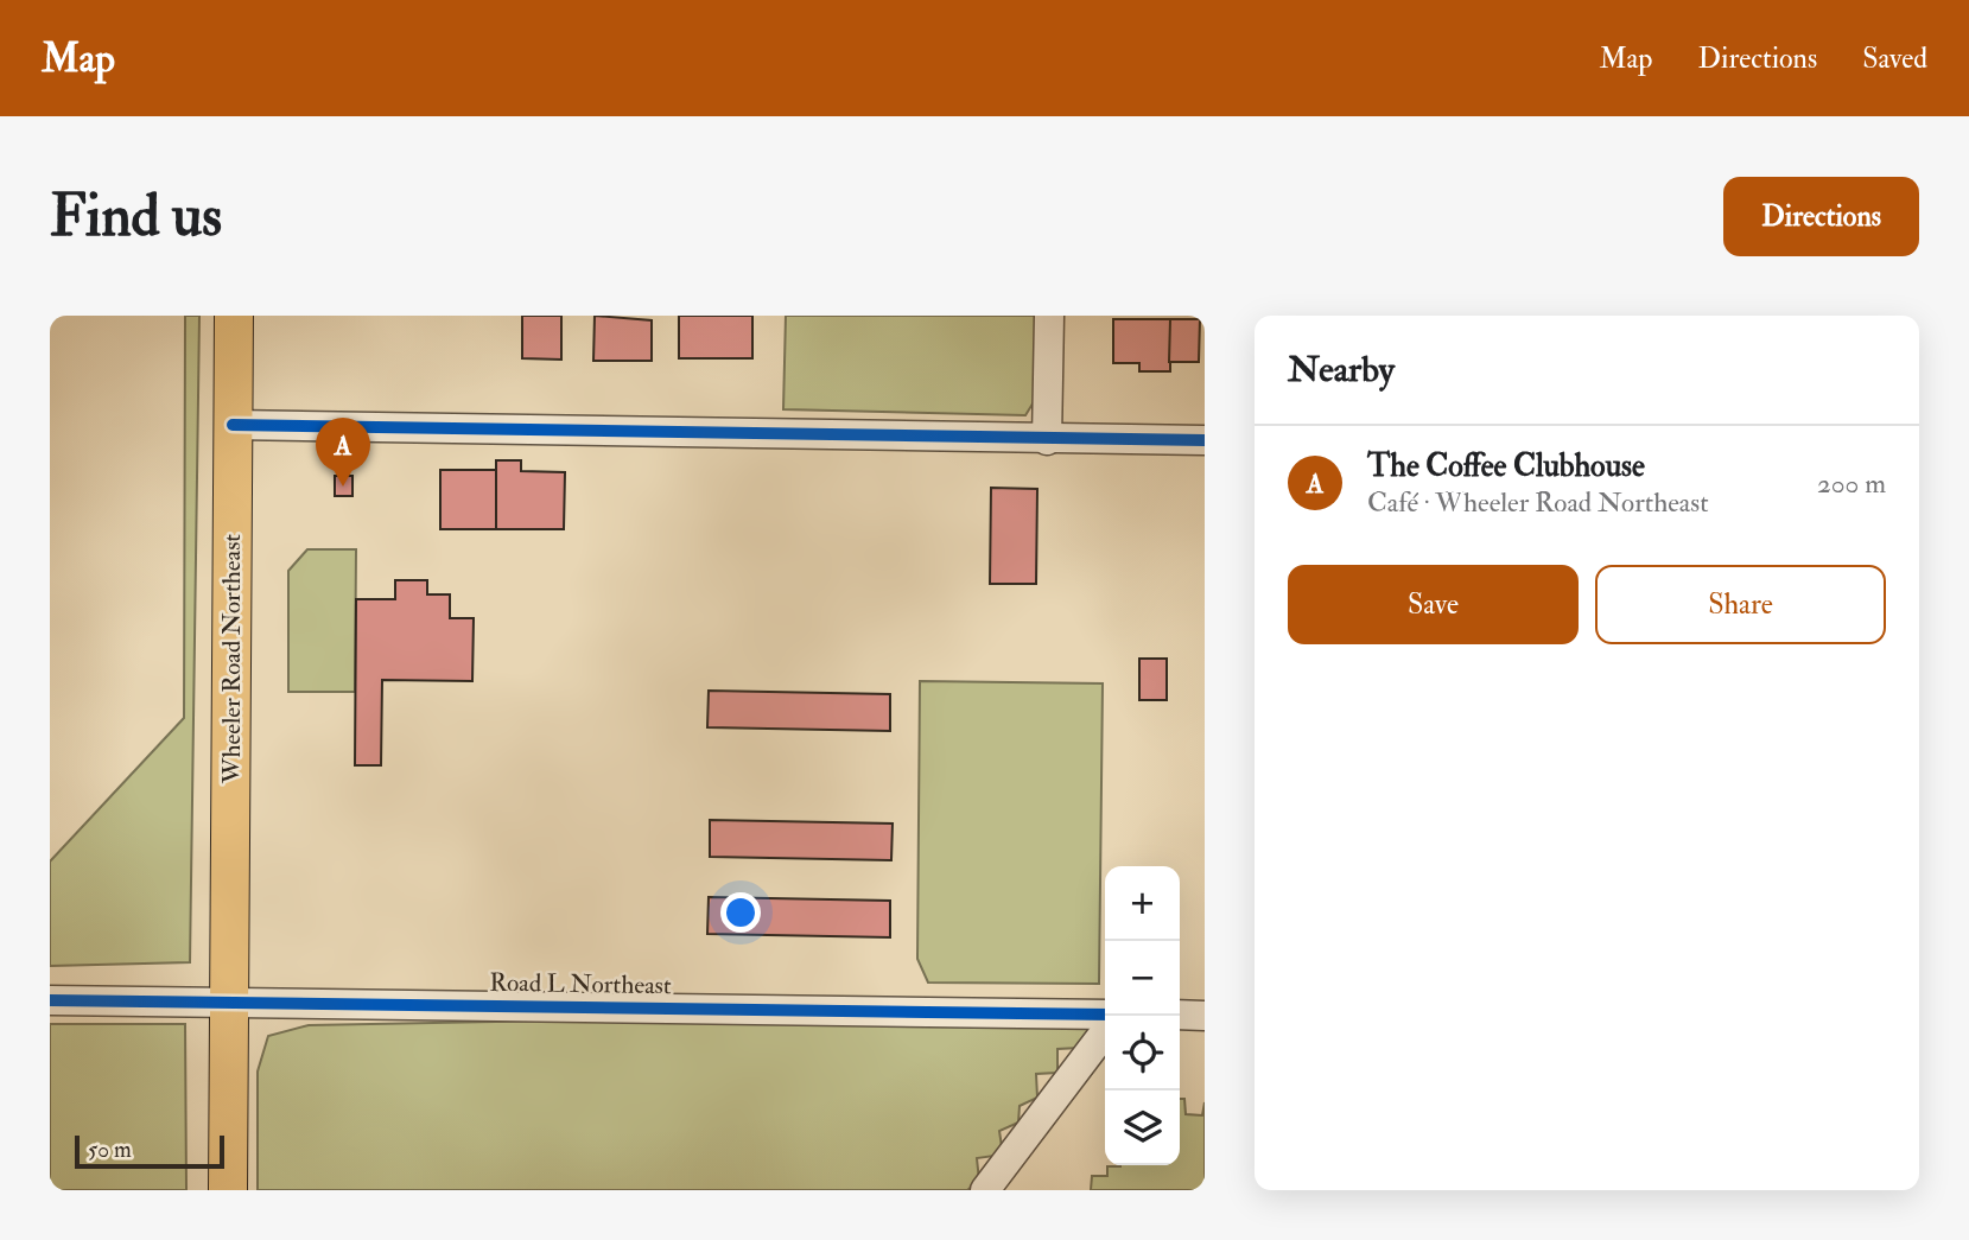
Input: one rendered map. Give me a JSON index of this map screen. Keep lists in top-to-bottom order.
{
  "streets": {
    "main road": ["Wheeler Road Northeast"],
    "street": ["Road L Northeast"]
  },
  "crossings": [
    ["Wheeler Road Northeast", "Road L Northeast"]
  ],
  "scale_bar": "50 m",
  "page": {
    "header": "Map",
    "nav": ["Map", "Directions", "Saved"],
    "buttons": [
      "Directions",
      ["Save", "Share"]
    ],
    "title": "Find us",
    "heading": "Nearby",
    "pins": "A",
    "list": [
      {
        "mark": "A",
        "name": "The Coffee Clubhouse",
        "note": "Café · Wheeler Road Northeast",
        "value": "200 m"
      }
    ],
    "map_buttons": ["+", "−"],
    "scale": "50 m"
  }
}
